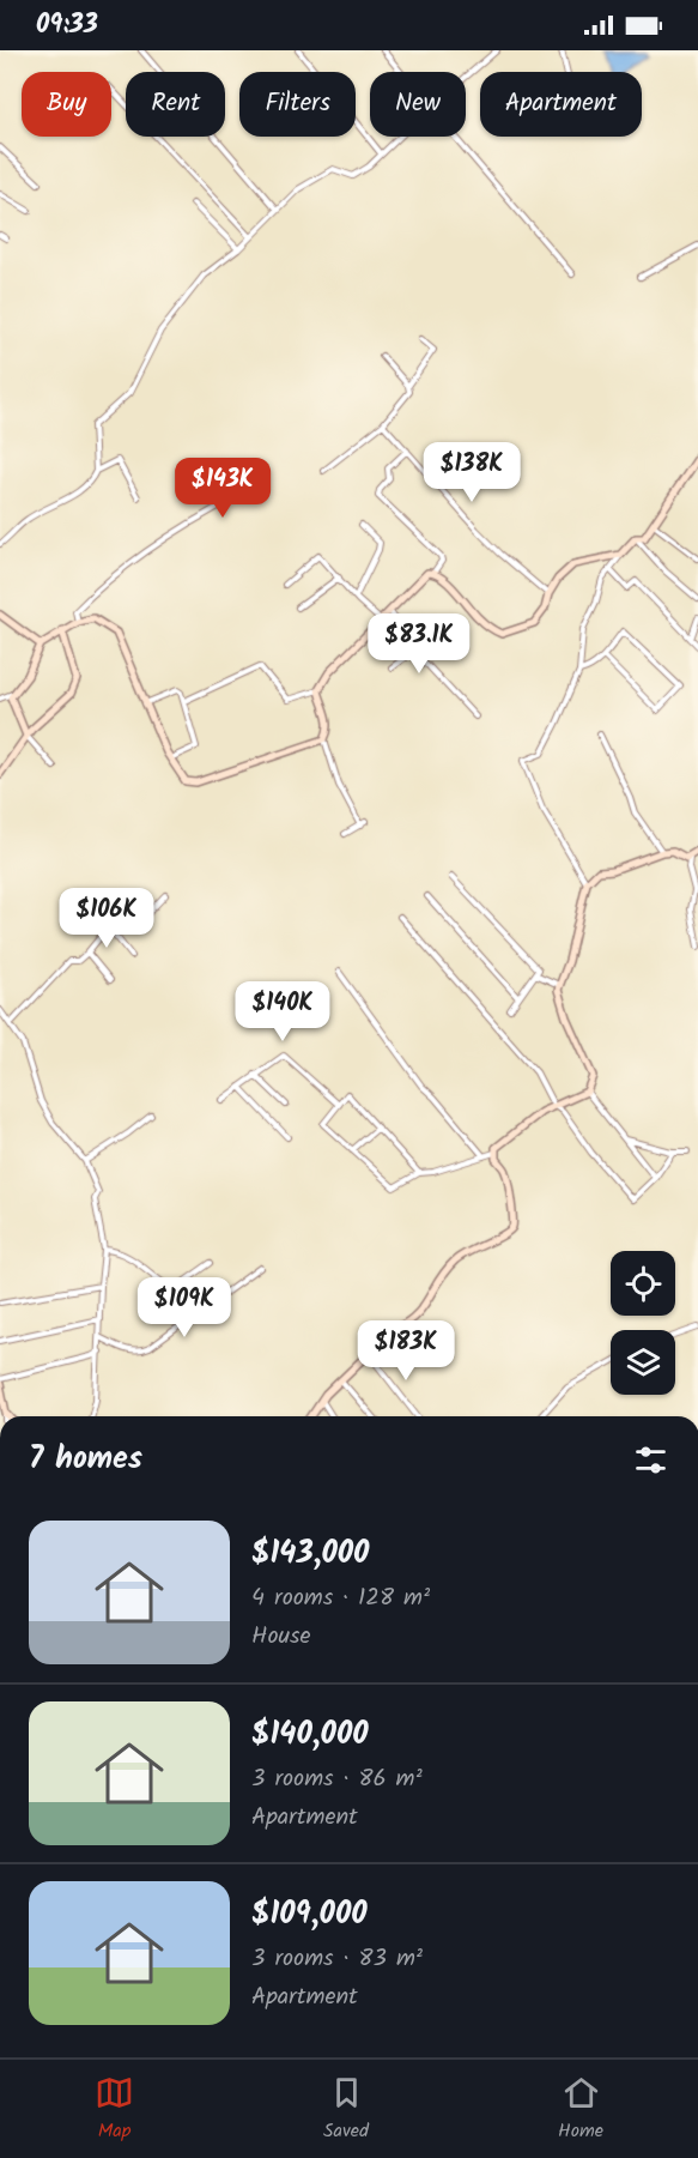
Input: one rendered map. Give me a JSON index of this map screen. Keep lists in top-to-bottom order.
{
  "page": {
    "status": "09:33",
    "chip": [
      "Buy",
      "Rent",
      "Filters",
      "New",
      "Apartment"
    ],
    "price": [
      "$138K",
      "$143K",
      "$83.1K",
      "$106K",
      "$140K",
      "$109K",
      "$183K"
    ],
    "heading": "7 homes",
    "list": [
      {
        "name": "$143,000",
        "note": "4 rooms · 128 m² · House"
      },
      {
        "name": "$140,000",
        "note": "3 rooms · 86 m² · Apartment"
      },
      {
        "name": "$109,000",
        "note": "3 rooms · 83 m² · Apartment"
      }
    ],
    "tabs": ["Map", "Saved", "Home"]
  }
}
